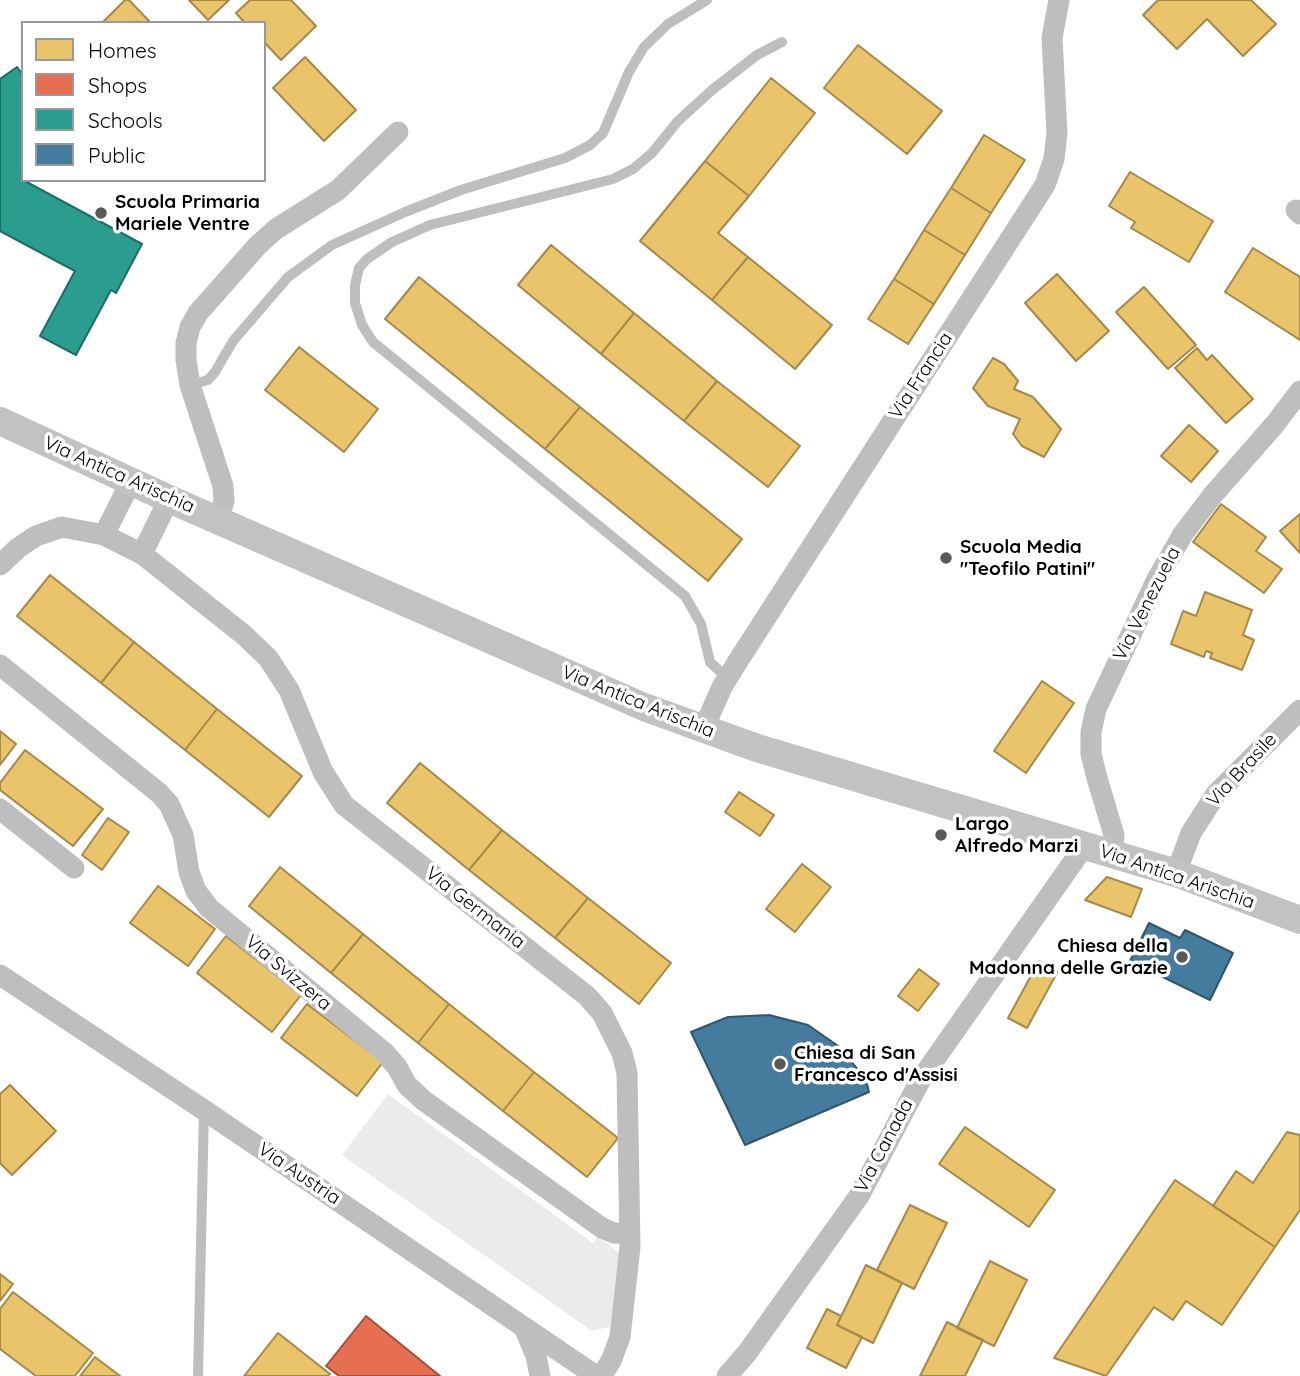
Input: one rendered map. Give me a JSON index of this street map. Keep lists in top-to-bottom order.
{
  "streets": {
    "main road": ["Via Antica Arischia"],
    "street": [
      "Via Francia",
      "Via Venezuela",
      "Via Brasile",
      "Via Germania",
      "Via Svizzera",
      "Via Canada",
      "Via Austria"
    ]
  },
  "crossings": [
    ["Via Francia", "Via Antica Arischia"],
    ["Via Antica Arischia", "Via Venezuela"],
    ["Via Antica Arischia", "Via Brasile"],
    ["Via Antica Arischia", "Via Canada"],
    ["Via Venezuela", "Via Canada"],
    ["Via Germania", "Via Svizzera"],
    ["Via Germania", "Via Austria"]
  ],
  "places": [
    "Scuola Primaria Mariele Ventre",
    "Scuola Media \"Teofilo Patini\"",
    "Largo Alfredo Marzi",
    "Chiesa della Madonna delle Grazie",
    "Chiesa di San Francesco d'Assisi"
  ],
  "legend": [
    "Homes",
    "Shops",
    "Schools",
    "Public"
  ]
}
